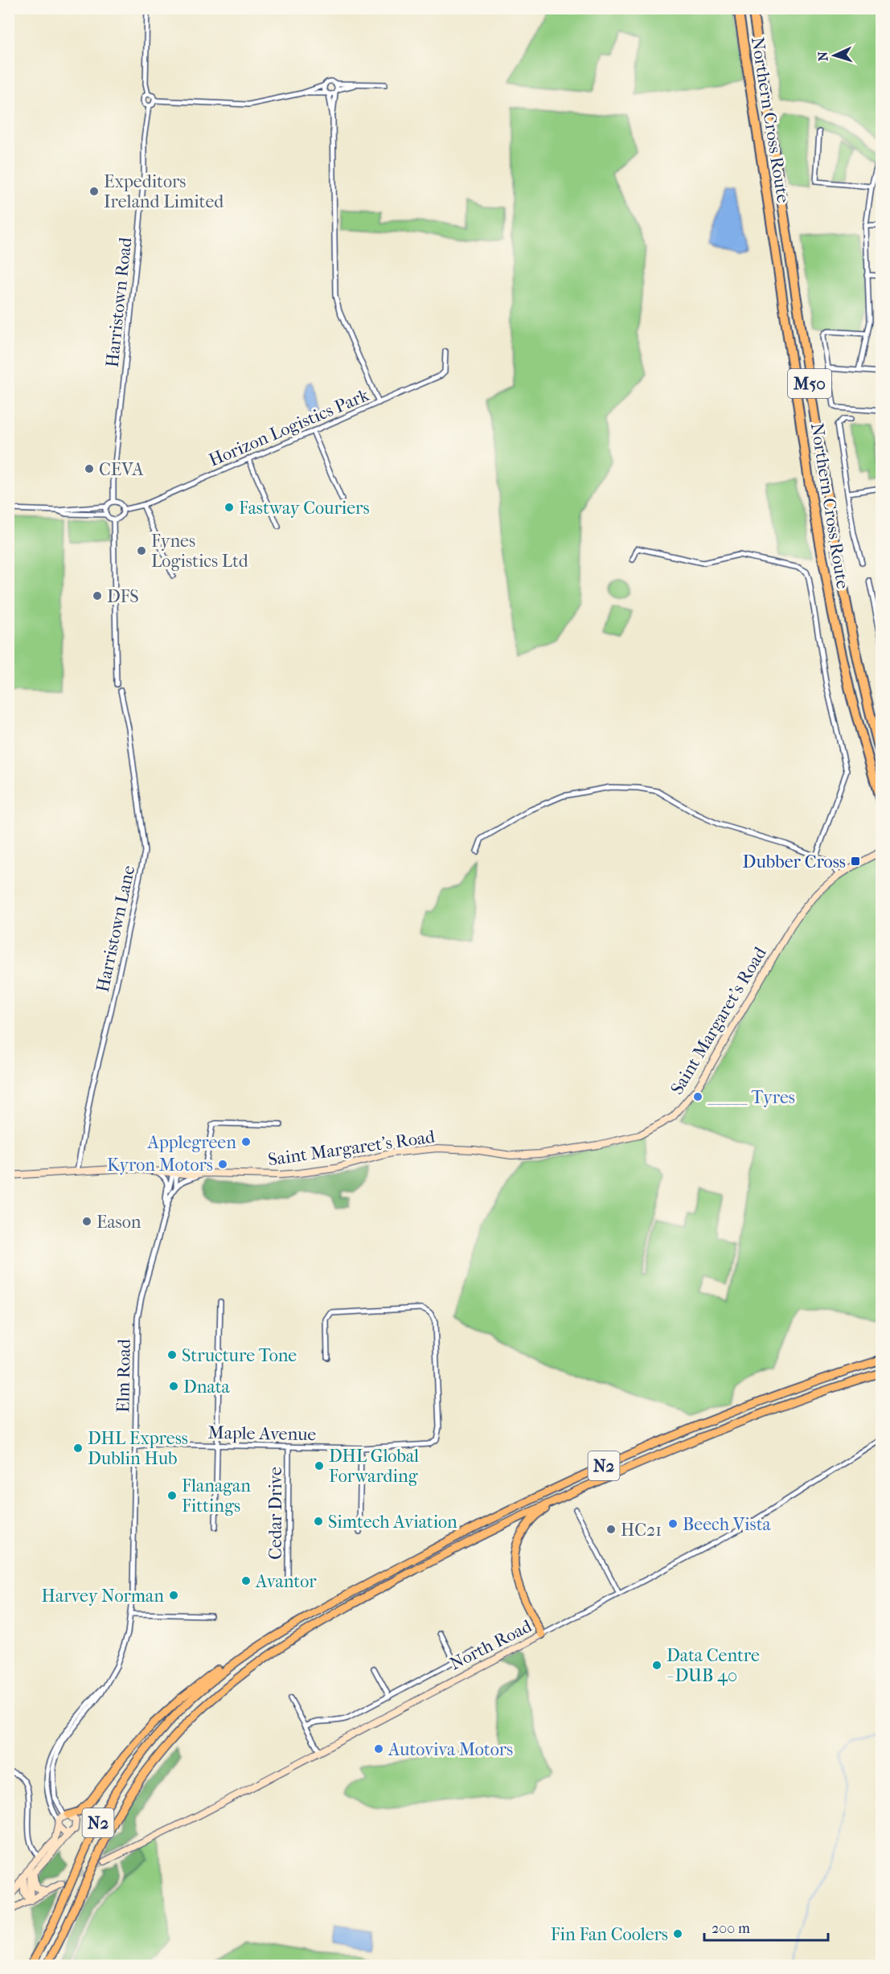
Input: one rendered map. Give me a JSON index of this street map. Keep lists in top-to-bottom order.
{
  "streets": {
    "highway": ["Northern Cross Route", "M50", "N2"],
    "main road": ["Saint Margaret's Road", "North Road"],
    "street": [
      "Harristown Road",
      "Horizon Logistics Park",
      "Harristown Lane",
      "Elm Road",
      "Maple Avenue",
      "Cedar Drive"
    ]
  },
  "crossings": [
    ["Harristown Road", "Horizon Logistics Park"],
    ["Harristown Lane", "Saint Margaret's Road"],
    ["Saint Margaret's Road", "Elm Road"],
    ["Elm Road", "Maple Avenue"],
    ["Maple Avenue", "Cedar Drive"]
  ],
  "places": {
    "other": [
      "Expeditors Ireland Limited",
      "CEVA",
      "Fastway Couriers",
      "Fynes Logistics Ltd",
      "DFS",
      "_____ Tyres",
      "Applegreen",
      "Kyron Motors",
      "Eason",
      "Structure Tone",
      "Dnata",
      "DHL Express Dublin Hub",
      "DHL Global Forwarding",
      "Flanagan Fittings",
      "Simtech Aviation",
      "Beech Vista",
      "HC21",
      "Avantor",
      "Harvey Norman",
      "Data Centre - DUB 40",
      "Autoviva Motors",
      "Fin Fan Coolers"
    ],
    "transit": ["Dubber Cross"]
  },
  "scale_bar": "200 m",
  "north": "left"
}
